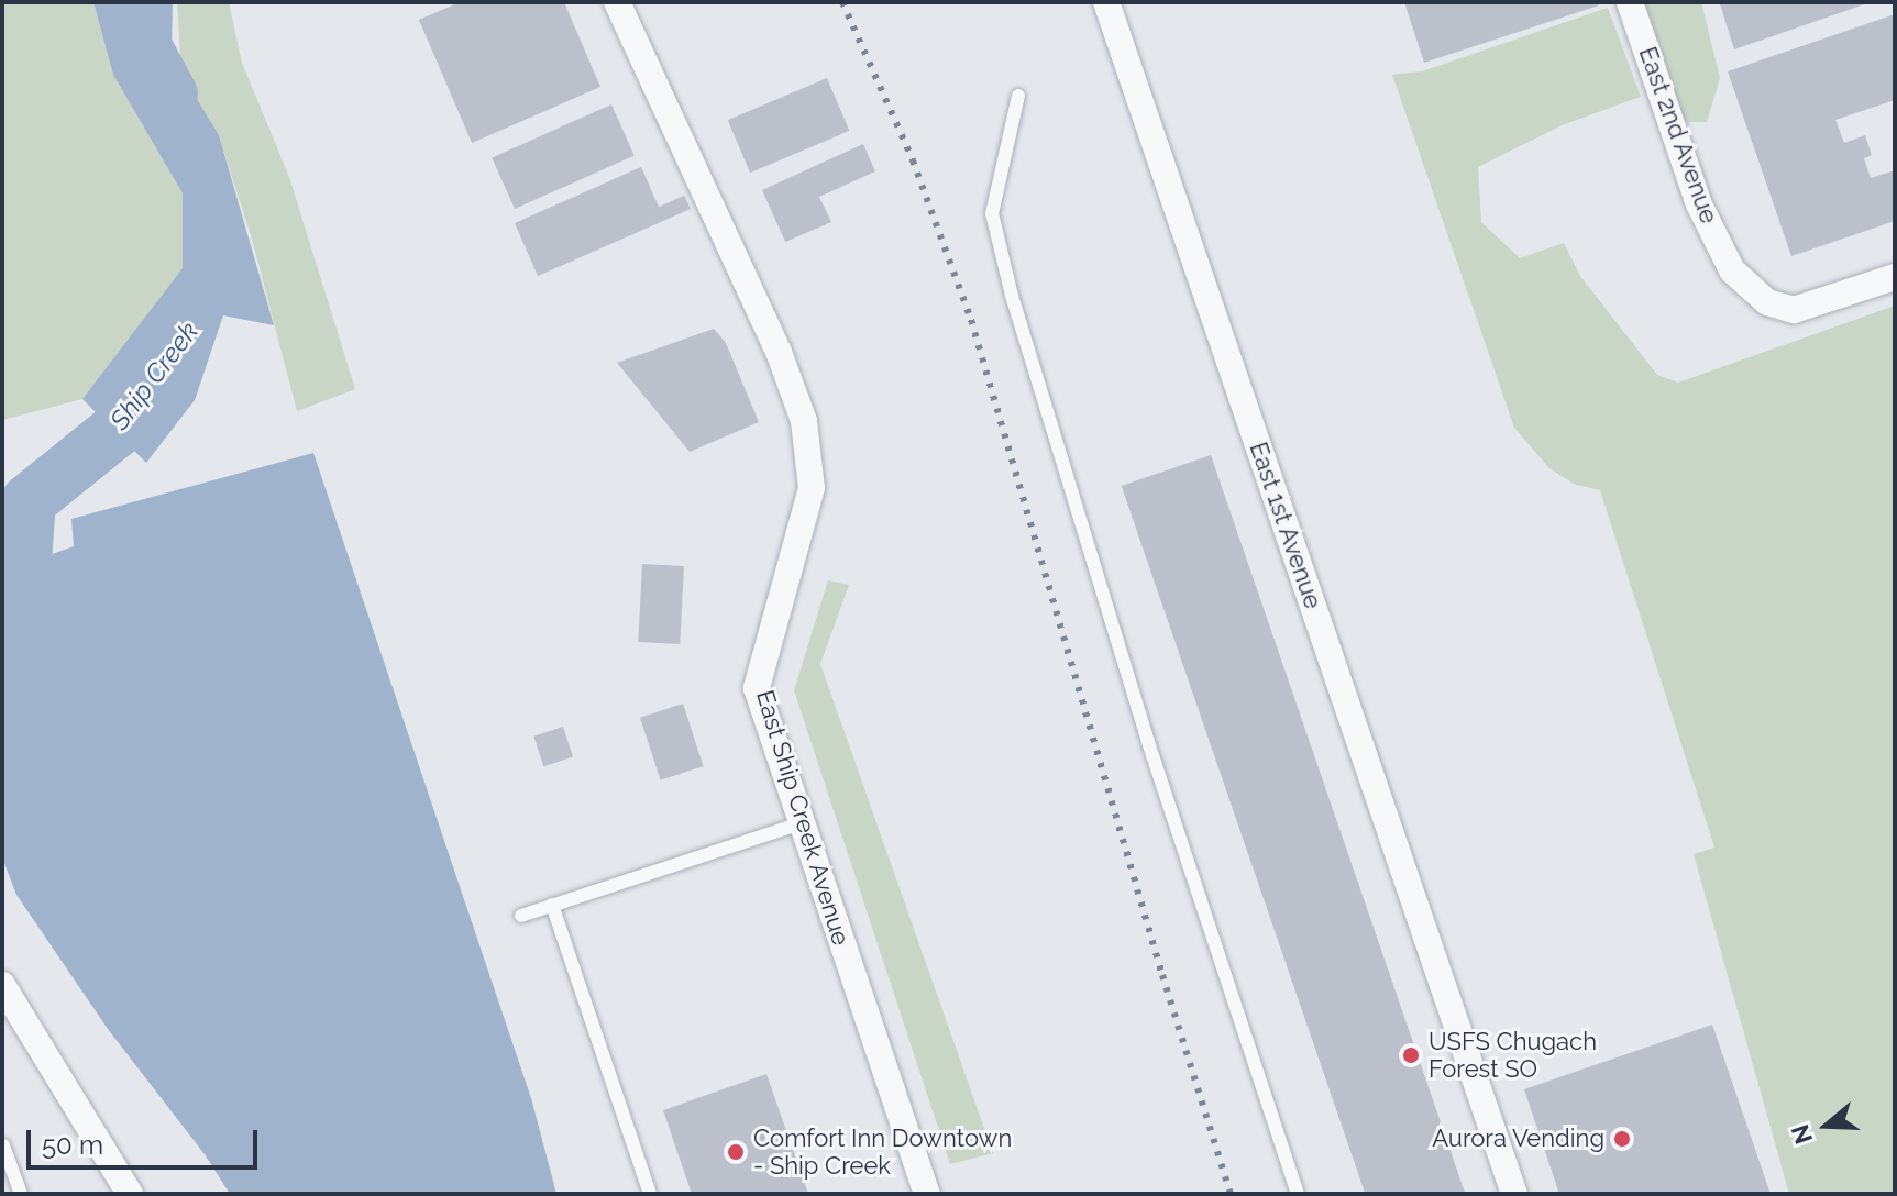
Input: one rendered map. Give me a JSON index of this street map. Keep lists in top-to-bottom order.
{
  "streets": {
    "street": ["East 2nd Avenue", "East 1st Avenue", "East Ship Creek Avenue"]
  },
  "water": ["Ship Creek"],
  "places": ["USFS Chugach Forest SO", "Aurora Vending", "Comfort Inn Downtown - Ship Creek"],
  "scale_bar": "50 m",
  "north": "left"
}
